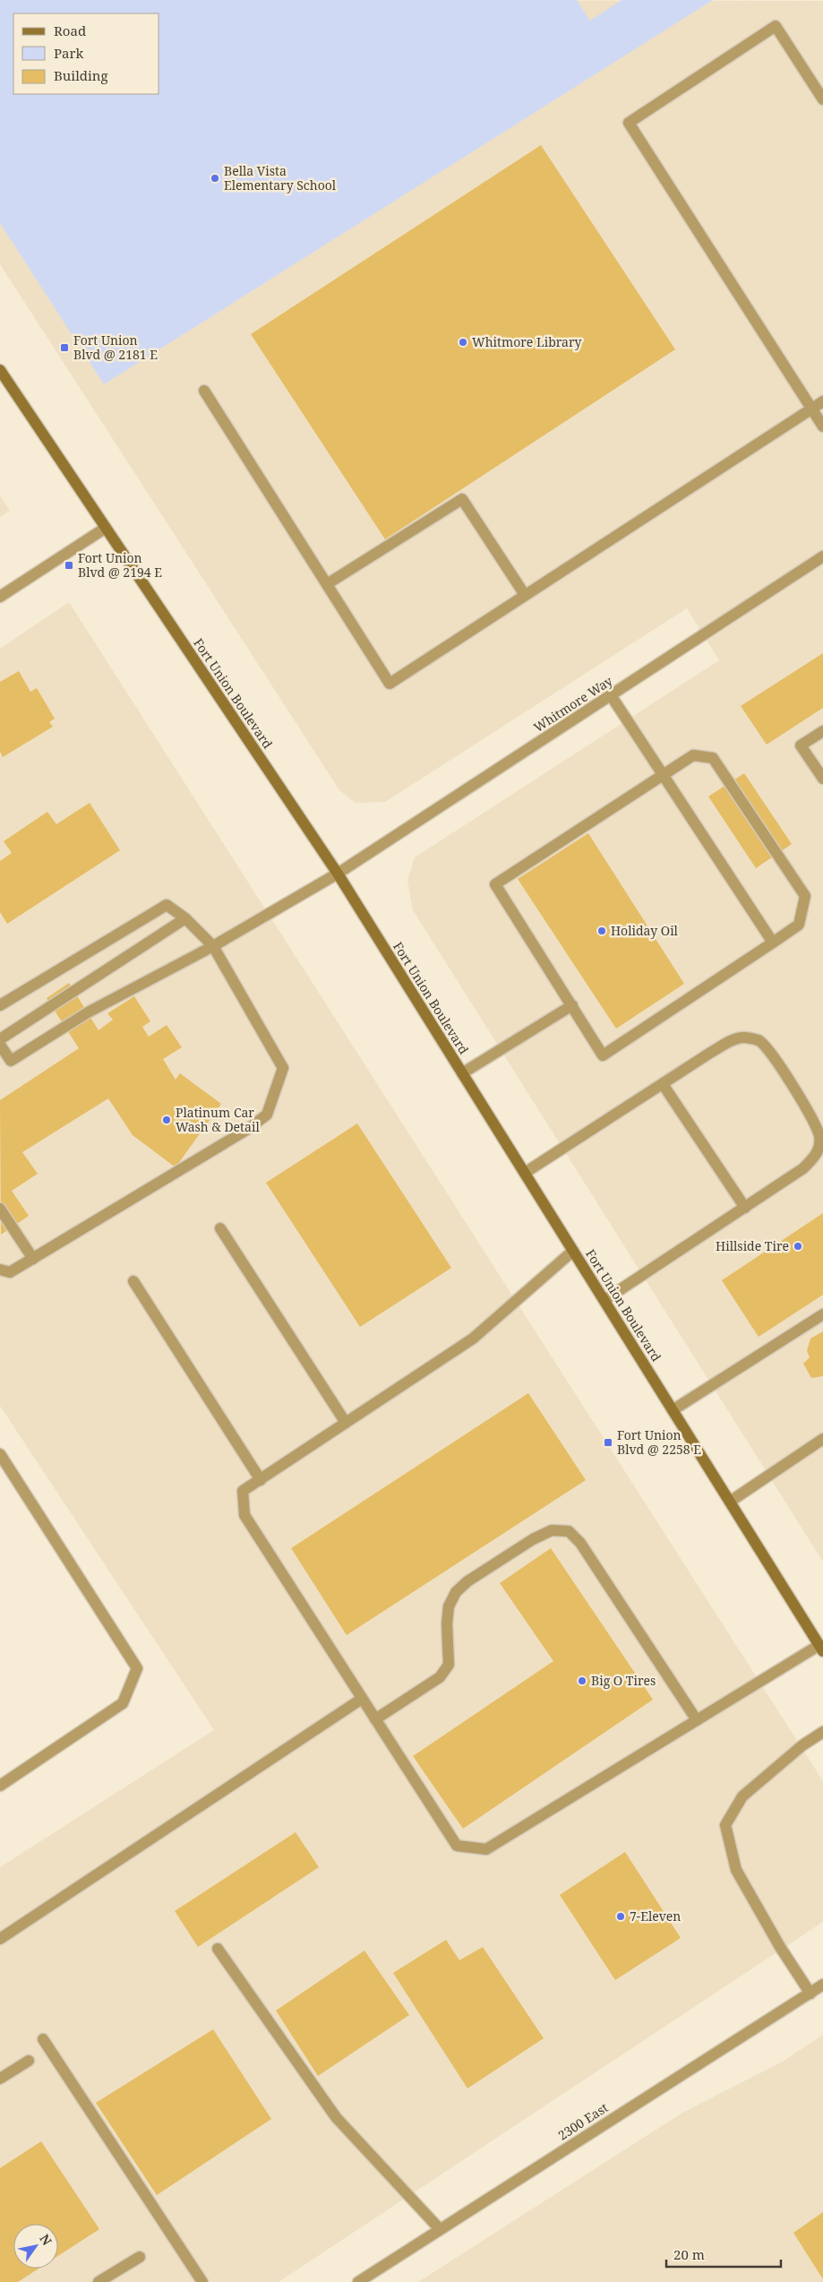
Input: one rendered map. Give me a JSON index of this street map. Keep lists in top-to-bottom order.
{
  "streets": {
    "main road": ["Fort Union Boulevard"],
    "street": ["Whitmore Way", "2300 East"]
  },
  "crossings": [
    ["Fort Union Boulevard", "Whitmore Way"]
  ],
  "places": {
    "other": [
      "Bella Vista Elementary School",
      "Whitmore Library",
      "Holiday Oil",
      "Platinum Car Wash & Detail",
      "Hillside Tire",
      "Big O Tires",
      "7-Eleven"
    ],
    "transit": ["Fort Union Blvd @ 2181 E", "Fort Union Blvd @ 2194 E", "Fort Union Blvd @ 2258 E"]
  },
  "legend": ["Road", "Park", "Building"],
  "scale_bar": "20 m",
  "north": "top right"
}
